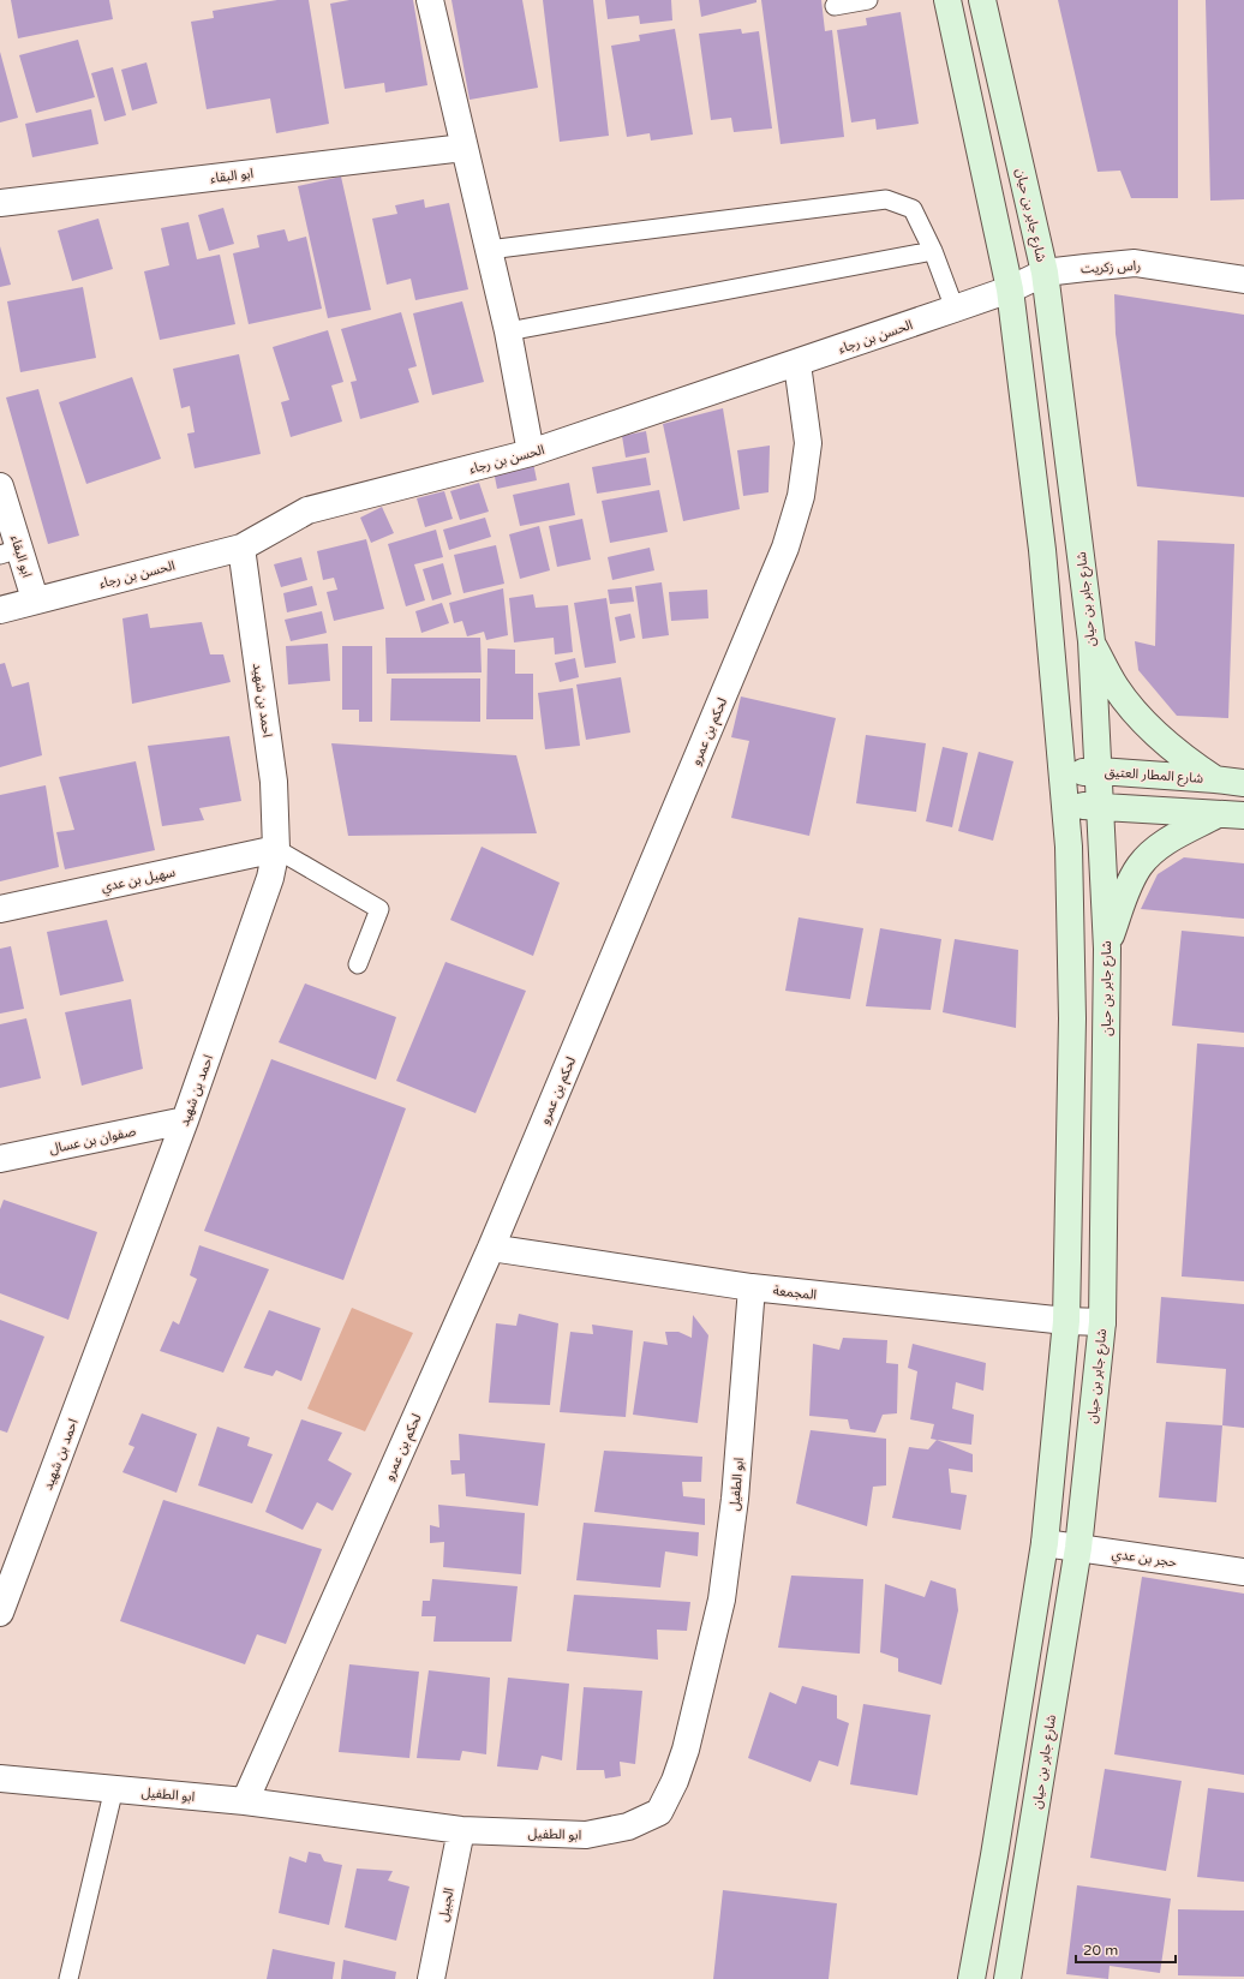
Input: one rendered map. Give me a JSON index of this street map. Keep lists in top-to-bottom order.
{
  "streets": {
    "street": [
      "ابو البقاء",
      "شارع جابر بن حيان",
      "راس زكريت",
      "الحسن بن رجاء",
      "احمد بن شهيد",
      "لحكم بن عمرو",
      "شارع المطار العتيق",
      "سهيل بن عدي",
      "صفوان بن عسال",
      "المجمعة",
      "ابو الطفيل",
      "حجر بن عدي",
      "الجبيل"
    ]
  },
  "crossings": [
    ["ابو البقاء", "الحسن بن رجاء"],
    ["شارع جابر بن حيان", "راس زكريت"],
    ["شارع جابر بن حيان", "شارع المطار العتيق"],
    ["شارع جابر بن حيان", "المجمعة"],
    ["شارع جابر بن حيان", "حجر بن عدي"],
    ["راس زكريت", "الحسن بن رجاء"],
    ["الحسن بن رجاء", "احمد بن شهيد"],
    ["الحسن بن رجاء", "لحكم بن عمرو"],
    ["احمد بن شهيد", "سهيل بن عدي"],
    ["احمد بن شهيد", "صفوان بن عسال"],
    ["لحكم بن عمرو", "المجمعة"],
    ["لحكم بن عمرو", "ابو الطفيل"],
    ["المجمعة", "ابو الطفيل"],
    ["ابو الطفيل", "الجبيل"]
  ],
  "scale_bar": "20 m"
}
